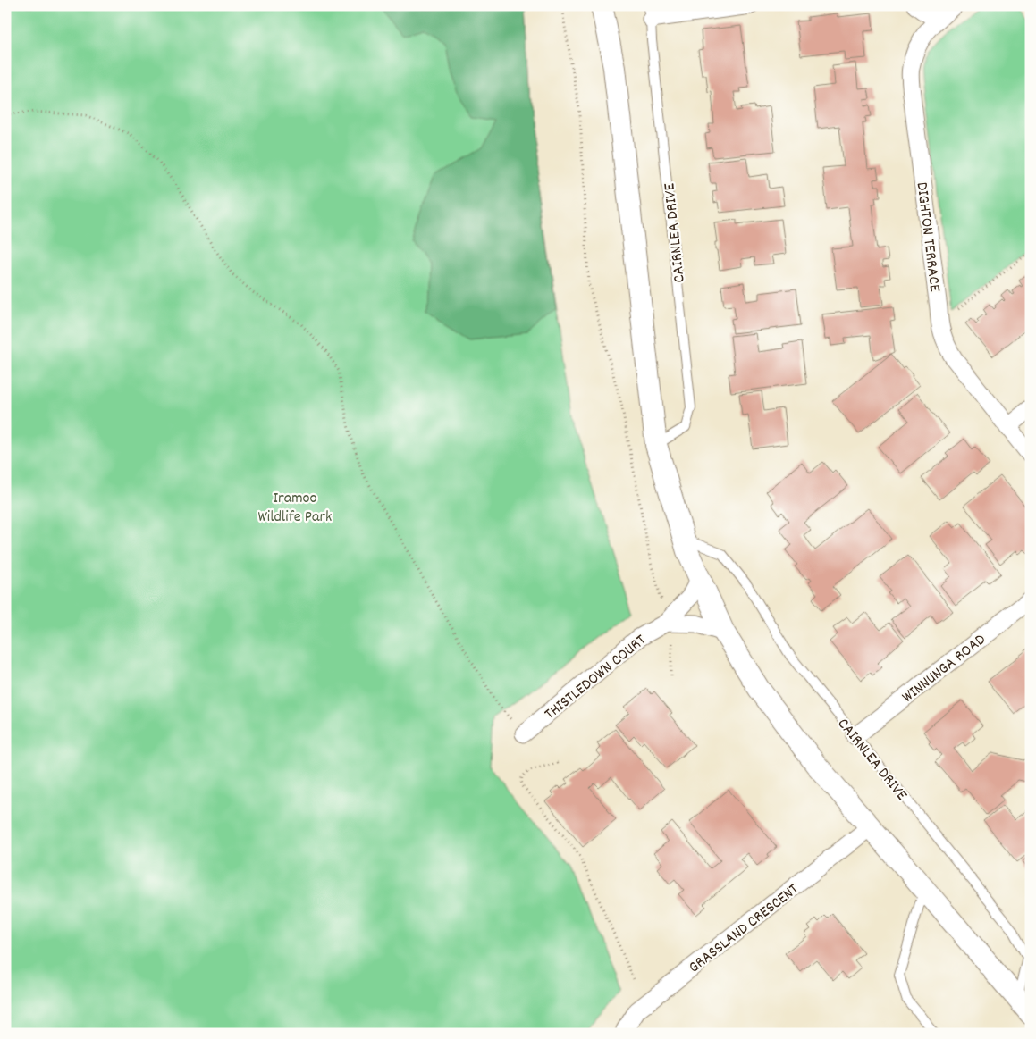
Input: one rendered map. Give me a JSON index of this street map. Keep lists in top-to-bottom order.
{
  "streets": {
    "street": [
      "CAIRNLEA DRIVE",
      "DIGHTON TERRACE",
      "WINNUNGA ROAD",
      "THISTLEDOWN COURT",
      "GRASSLAND CRESCENT"
    ]
  },
  "crossings": [
    ["CAIRNLEA DRIVE", "WINNUNGA ROAD"],
    ["CAIRNLEA DRIVE", "THISTLEDOWN COURT"],
    ["CAIRNLEA DRIVE", "GRASSLAND CRESCENT"]
  ],
  "parks": ["Iramoo Wildlife Park"]
}
